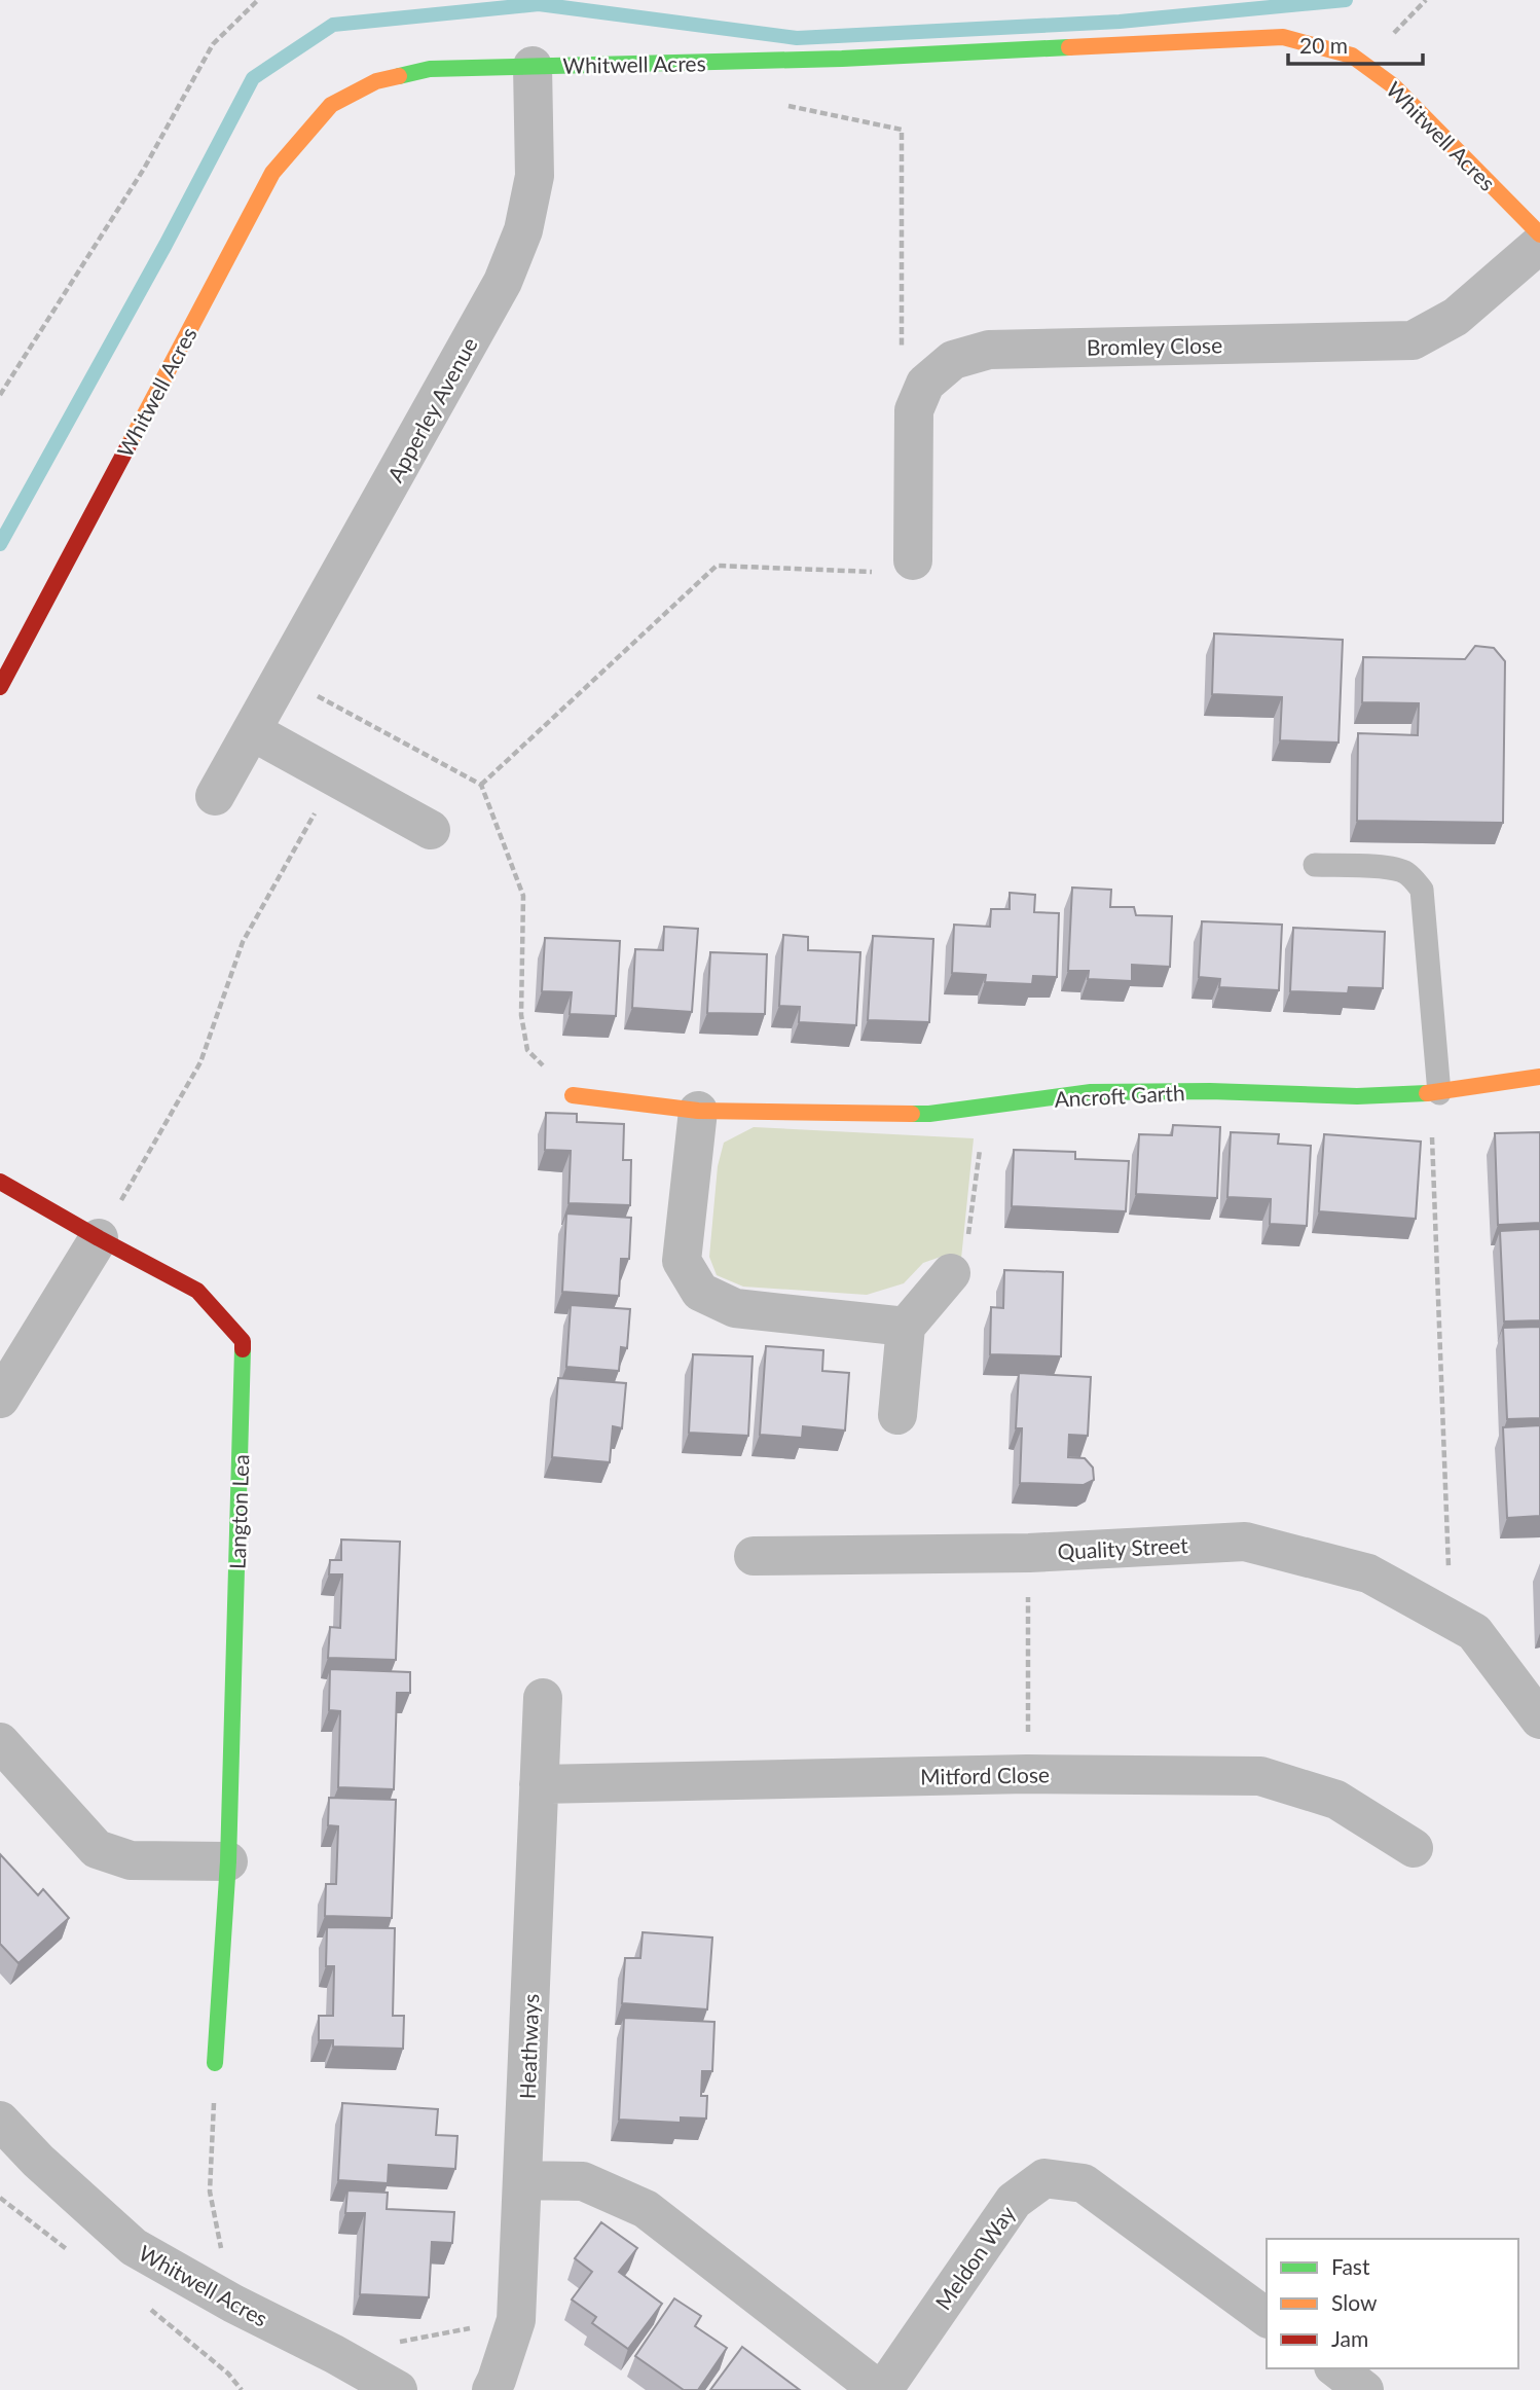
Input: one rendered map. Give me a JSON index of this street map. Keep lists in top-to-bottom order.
{
  "streets": {
    "street": [
      "Whitwell Acres",
      "Bromley Close",
      "Apperley Avenue",
      "Ancroft Garth",
      "Langton Lea",
      "Quality Street",
      "Mitford Close",
      "Heathways",
      "Meldon Way"
    ]
  },
  "crossings": [
    ["Whitwell Acres", "Apperley Avenue"],
    ["Mitford Close", "Heathways"],
    ["Heathways", "Meldon Way"]
  ],
  "legend": ["Fast", "Slow", "Jam"],
  "scale_bar": "20 m"
}
